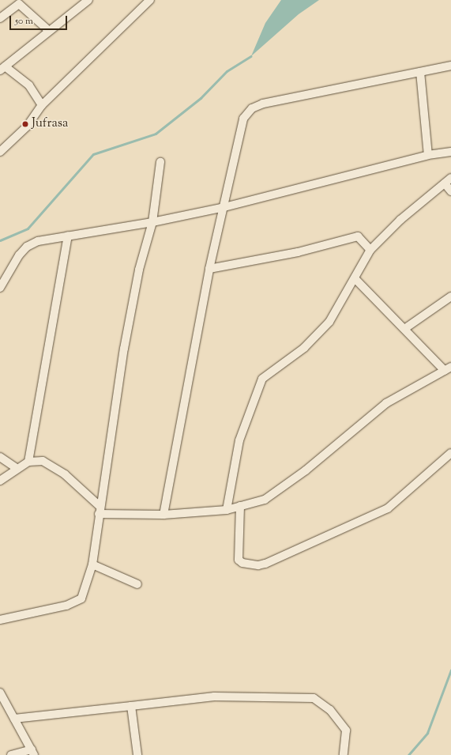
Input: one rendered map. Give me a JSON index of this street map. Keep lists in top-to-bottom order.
{
  "places": ["Jufrasa"],
  "scale_bar": "50 m"
}
